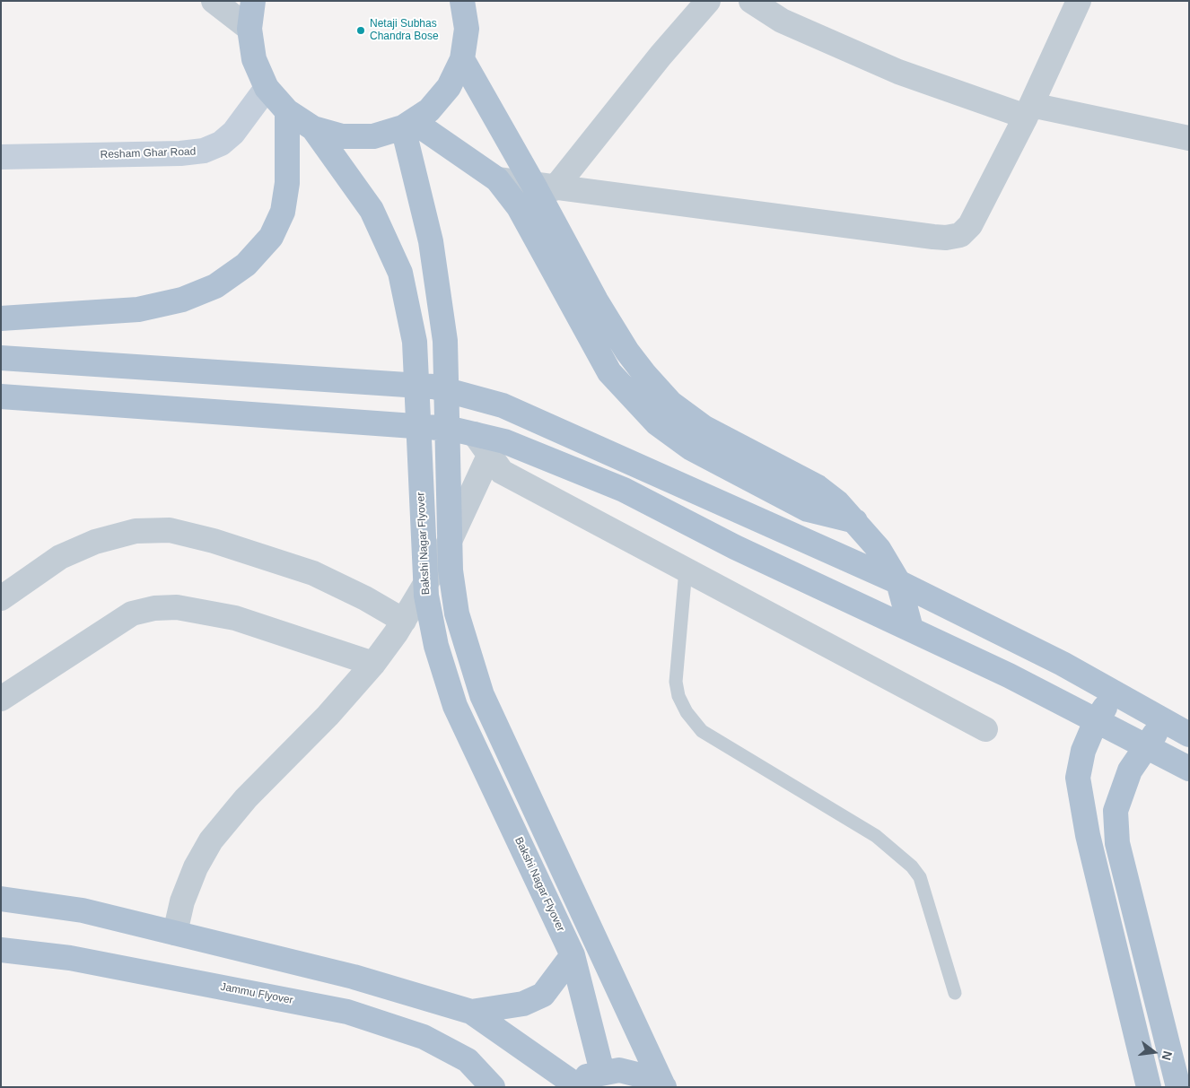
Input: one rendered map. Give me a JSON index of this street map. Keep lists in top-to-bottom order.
{
  "streets": {
    "main road": ["Bakshi Nagar Flyover", "Jammu Flyover"],
    "street": ["Resham Ghar Road"]
  },
  "places": ["Netaji Subhas Chandra Bose"],
  "north": "right"
}
